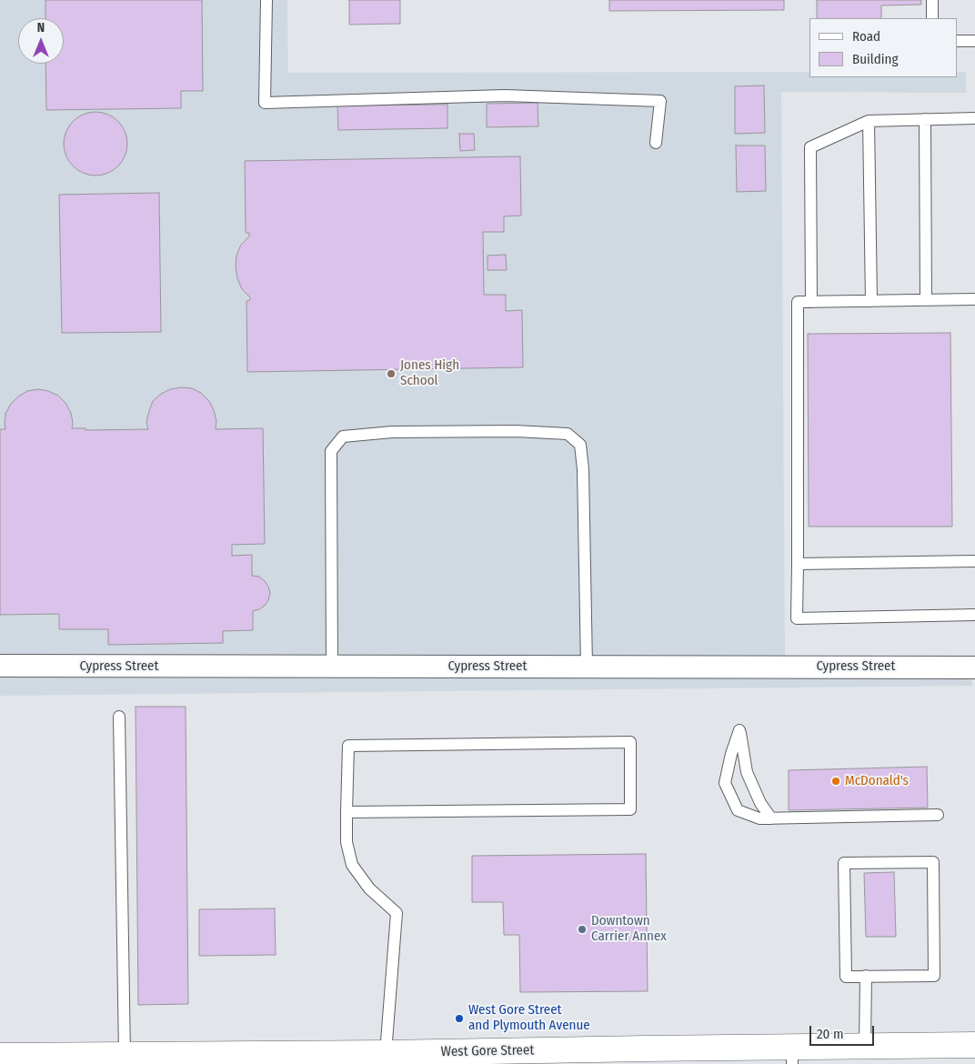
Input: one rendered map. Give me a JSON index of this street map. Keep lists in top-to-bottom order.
{
  "streets": {
    "street": ["Cypress Street", "West Gore Street"]
  },
  "places": [
    "Jones High School",
    "McDonald's",
    "Downtown Carrier Annex",
    "West Gore Street and Plymouth Avenue"
  ],
  "legend": ["Road", "Building"],
  "scale_bar": "20 m",
  "north": "top"
}
